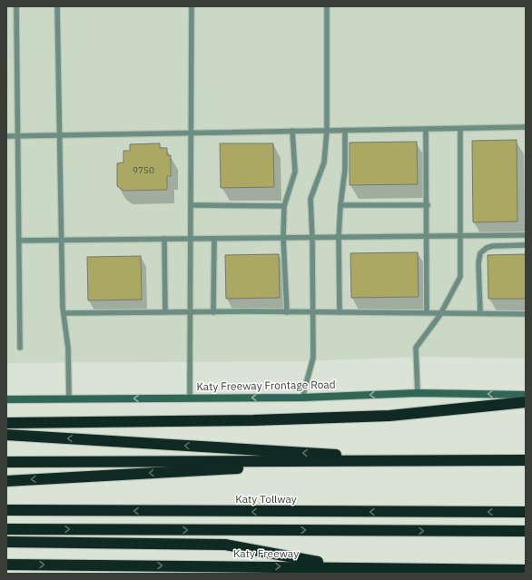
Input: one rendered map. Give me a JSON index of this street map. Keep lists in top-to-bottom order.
{
  "streets": {
    "highway": ["Katy Tollway", "Katy Freeway"],
    "main road": ["Katy Freeway Frontage Road"]
  },
  "one_way": ["Katy Freeway Frontage Road"],
  "house_numbers": ["9750"]
}
